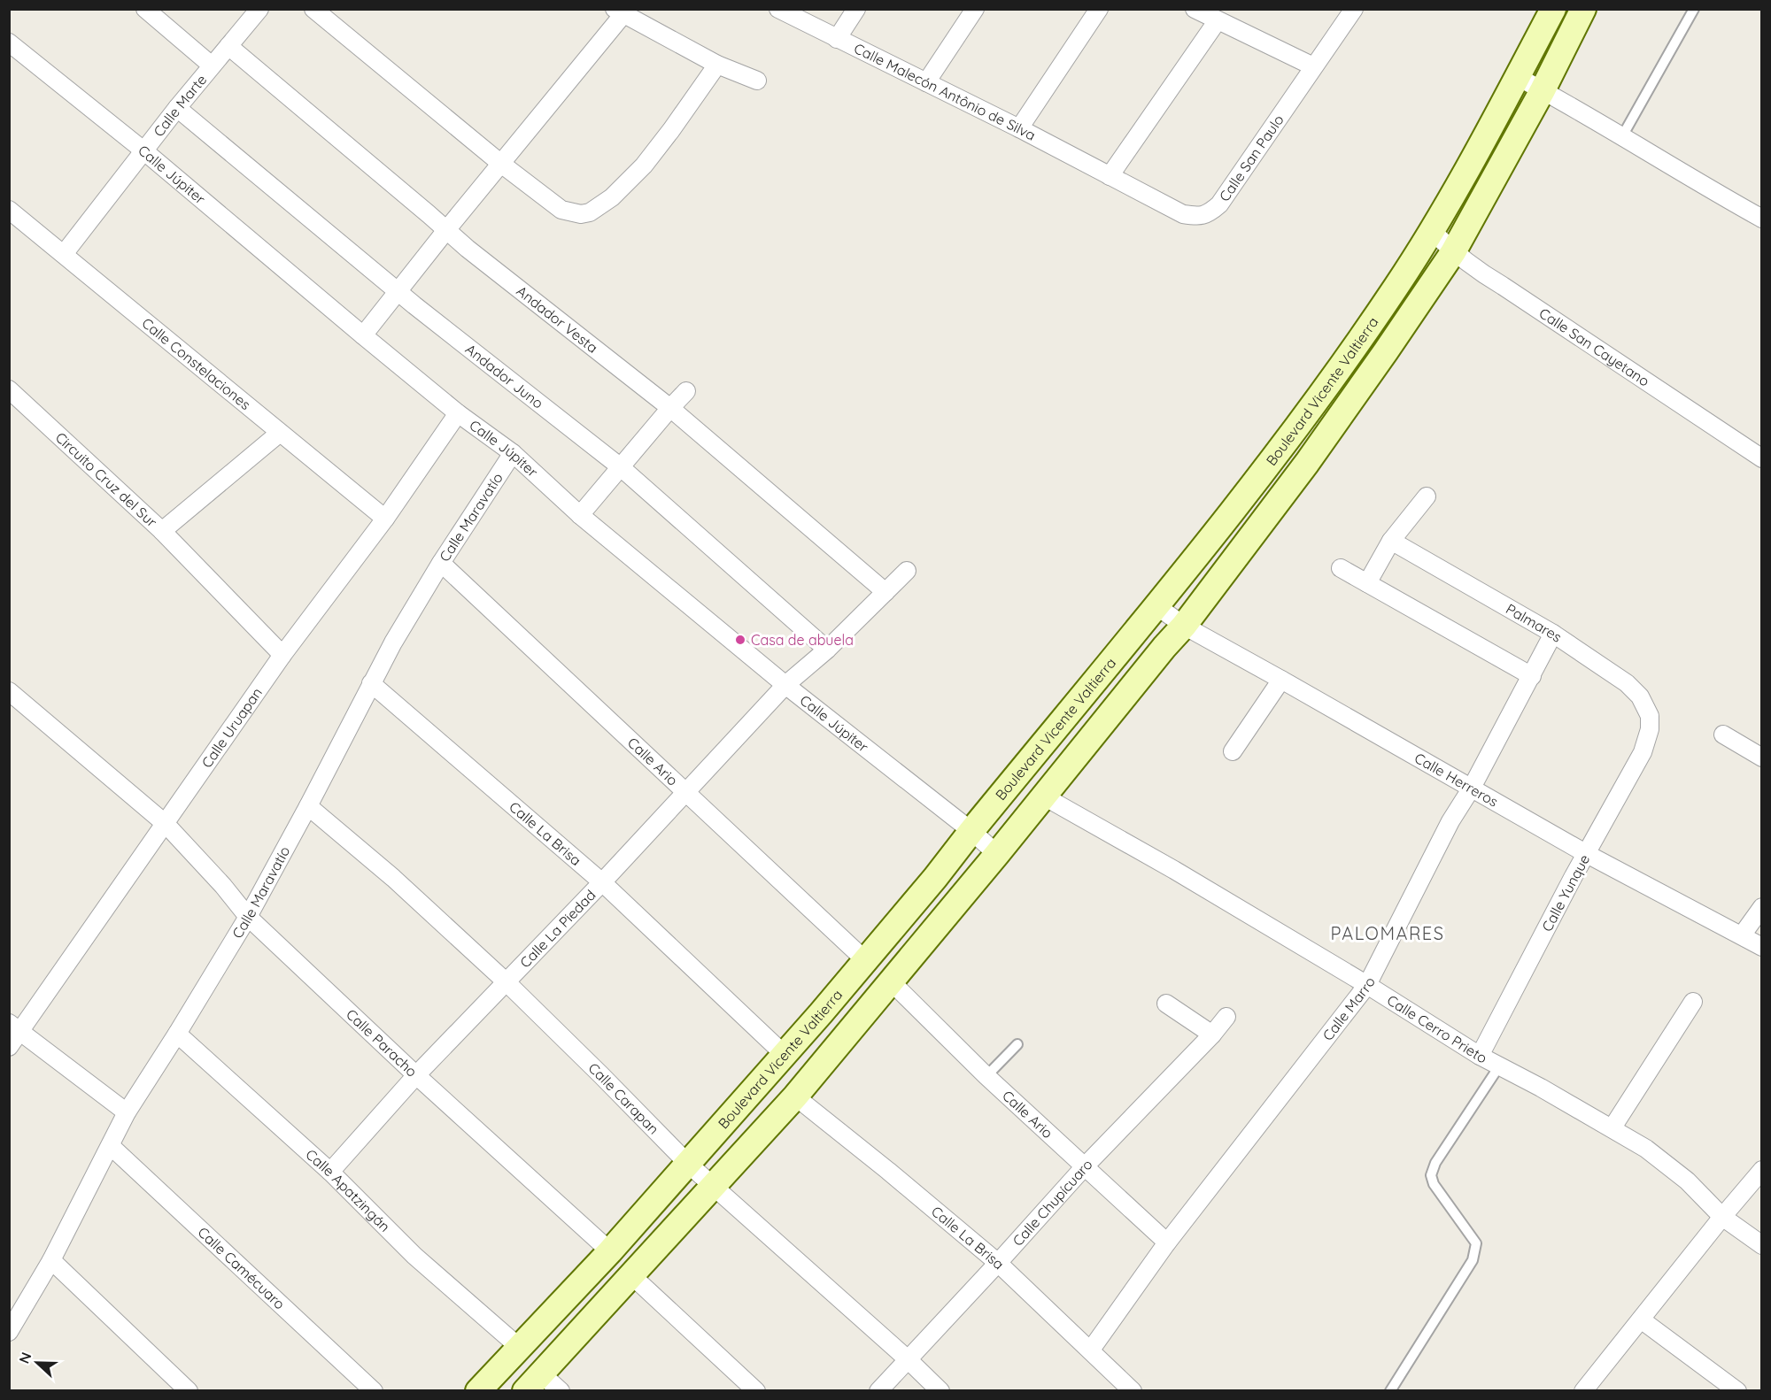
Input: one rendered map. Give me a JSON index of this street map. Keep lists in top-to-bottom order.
{
  "streets": {
    "main road": ["Boulevard Vicente Valtierra"],
    "street": [
      "Calle Malecón Antônio de Silva",
      "Calle Marte",
      "Calle San Paulo",
      "Calle Júpiter",
      "Andador Vesta",
      "Calle San Cayetano",
      "Calle Constelaciones",
      "Andador Juno",
      "Circuito Cruz del Sur",
      "Calle Maravatío",
      "Palmares",
      "Calle Uruapan",
      "Calle Ario",
      "Calle Herreros",
      "Calle La Brisa",
      "Calle Yunque",
      "Calle La Piedad",
      "Calle Marro",
      "Calle Cerro Prieto",
      "Calle Paracho",
      "Calle Carapan",
      "Calle Apatzingán",
      "Calle Chupícuaro",
      "Calle Camécuaro"
    ]
  },
  "crossings": [
    ["Calle Malecón Antônio de Silva", "Calle San Paulo"],
    ["Calle Marte", "Calle Júpiter"],
    ["Calle Marte", "Andador Vesta"],
    ["Calle Marte", "Calle Constelaciones"],
    ["Calle Marte", "Andador Juno"],
    ["Calle Júpiter", "Boulevard Vicente Valtierra"],
    ["Calle Júpiter", "Calle Maravatío"],
    ["Calle Júpiter", "Calle Uruapan"],
    ["Calle Júpiter", "Calle La Piedad"],
    ["Andador Vesta", "Calle La Piedad"],
    ["Calle San Cayetano", "Boulevard Vicente Valtierra"],
    ["Calle Constelaciones", "Circuito Cruz del Sur"],
    ["Calle Constelaciones", "Calle Uruapan"],
    ["Andador Juno", "Calle La Piedad"],
    ["Boulevard Vicente Valtierra", "Calle Ario"],
    ["Boulevard Vicente Valtierra", "Calle Herreros"],
    ["Boulevard Vicente Valtierra", "Calle La Brisa"],
    ["Boulevard Vicente Valtierra", "Calle Cerro Prieto"],
    ["Boulevard Vicente Valtierra", "Calle Paracho"],
    ["Boulevard Vicente Valtierra", "Calle Carapan"],
    ["Boulevard Vicente Valtierra", "Calle Apatzingán"],
    ["Calle Maravatío", "Calle Ario"],
    ["Calle Maravatío", "Calle La Brisa"],
    ["Calle Maravatío", "Calle Paracho"],
    ["Calle Maravatío", "Calle Carapan"],
    ["Calle Maravatío", "Calle Apatzingán"],
    ["Calle Maravatío", "Calle Camécuaro"],
    ["Palmares", "Calle Yunque"],
    ["Palmares", "Calle Marro"],
    ["Calle Uruapan", "Calle Paracho"],
    ["Calle Ario", "Calle La Piedad"],
    ["Calle Ario", "Calle Marro"],
    ["Calle Ario", "Calle Chupícuaro"],
    ["Calle Herreros", "Calle Yunque"],
    ["Calle Herreros", "Calle Marro"],
    ["Calle La Brisa", "Calle La Piedad"],
    ["Calle La Brisa", "Calle Marro"],
    ["Calle La Brisa", "Calle Chupícuaro"],
    ["Calle Yunque", "Calle Cerro Prieto"],
    ["Calle La Piedad", "Calle Paracho"],
    ["Calle La Piedad", "Calle Carapan"],
    ["Calle La Piedad", "Calle Apatzingán"],
    ["Calle Marro", "Calle Cerro Prieto"],
    ["Calle Carapan", "Calle Chupícuaro"]
  ],
  "districts": ["PALOMARES"],
  "places": ["Casa de abuela"],
  "north": "left"
}
